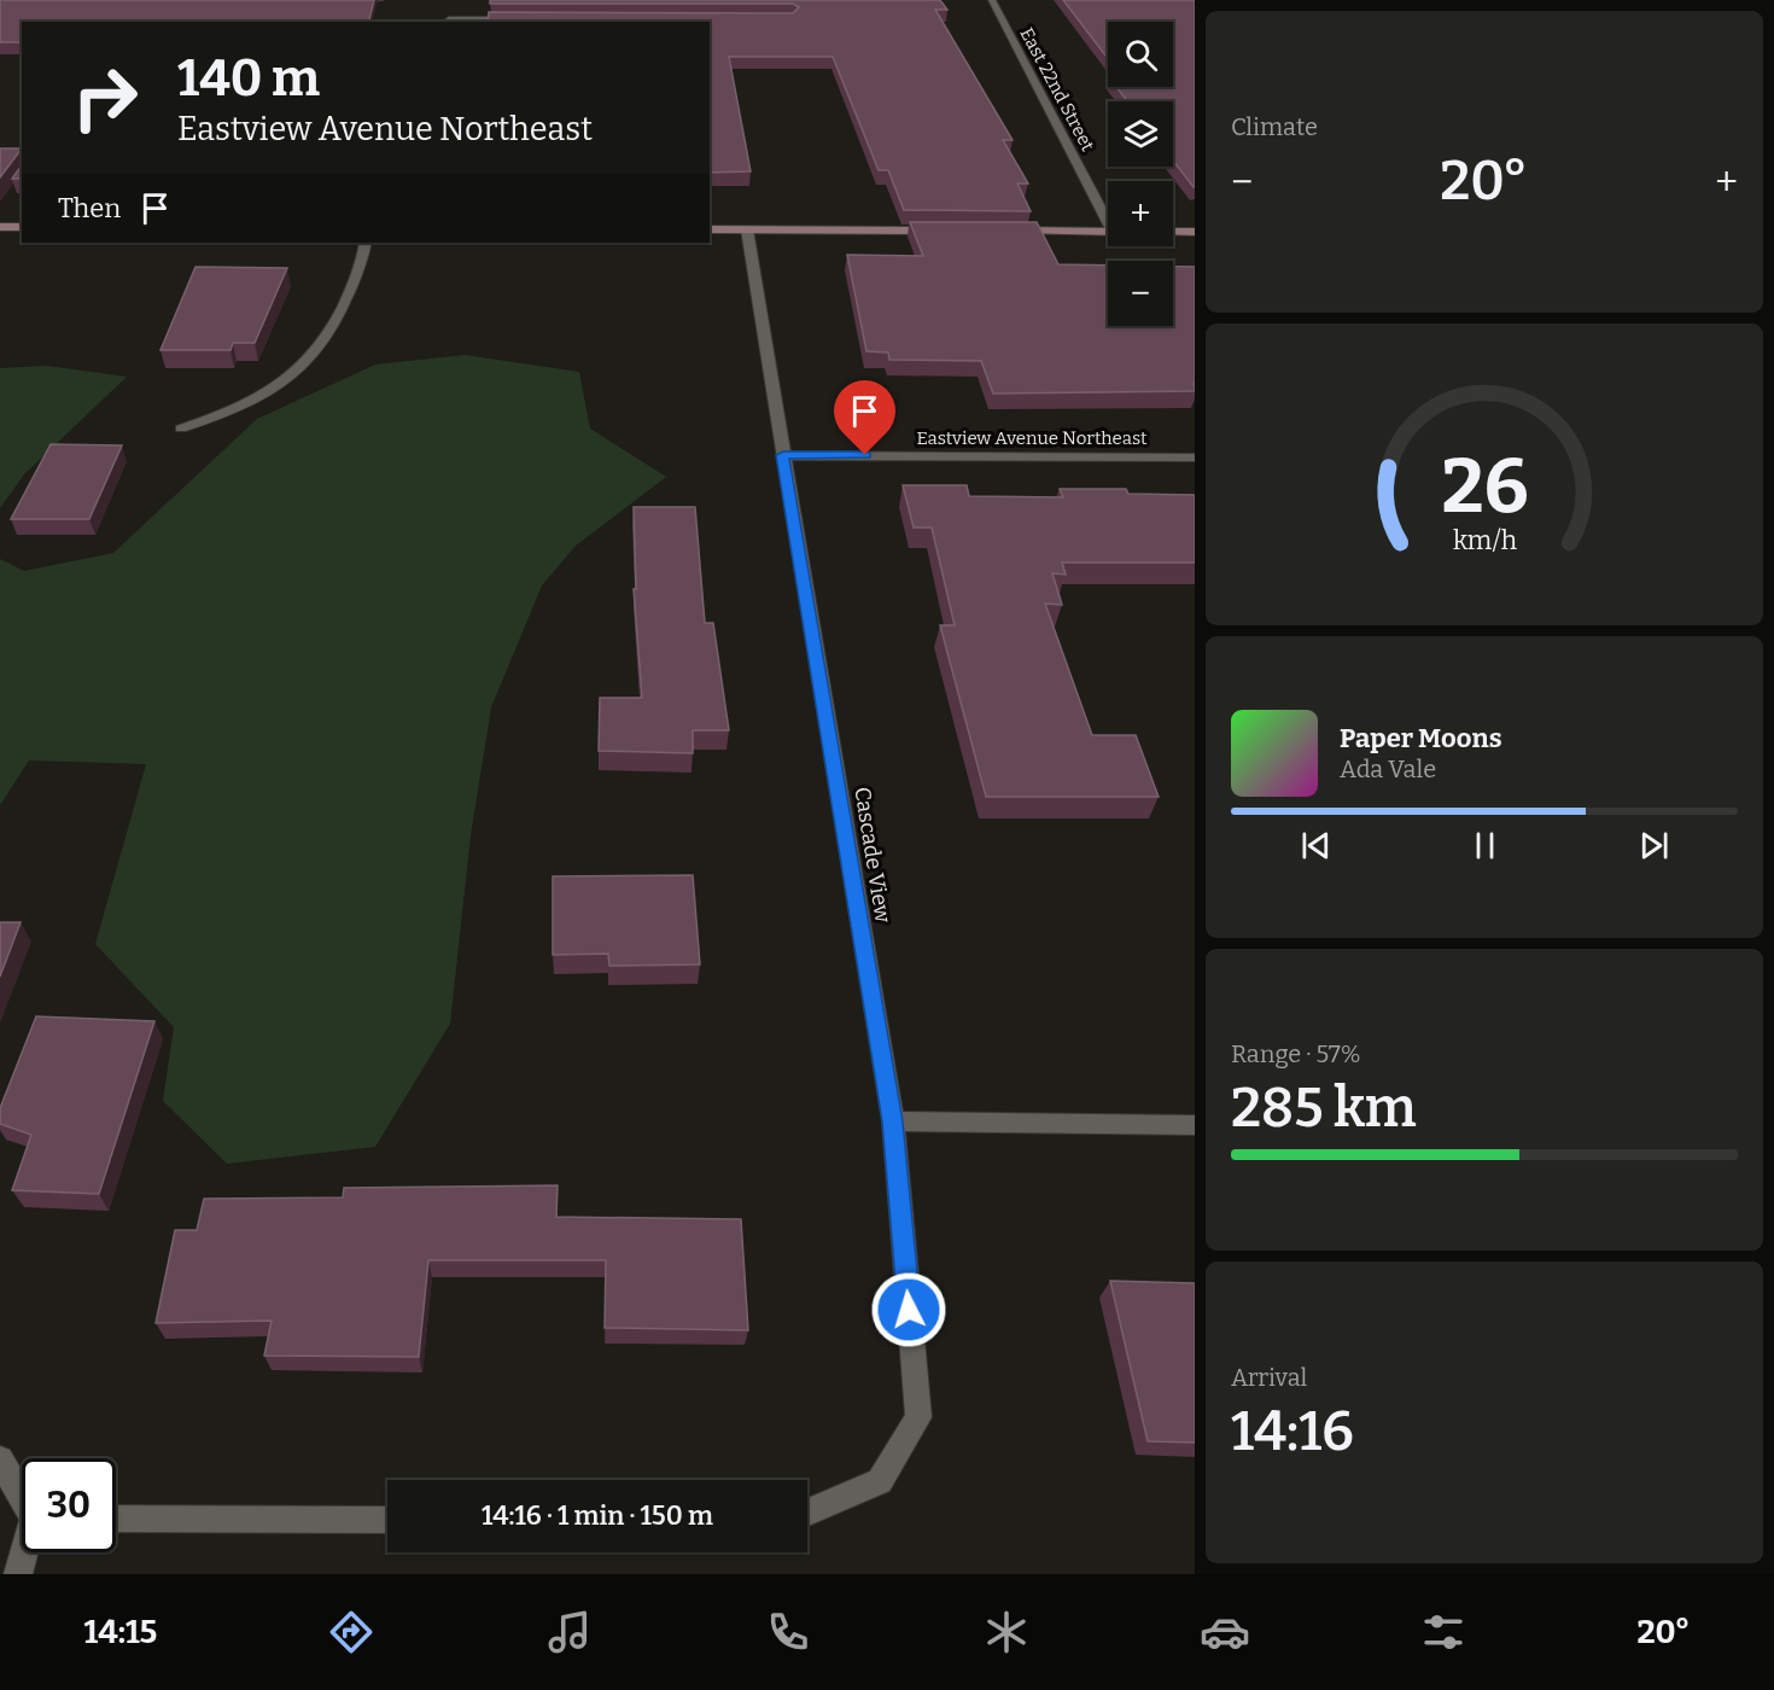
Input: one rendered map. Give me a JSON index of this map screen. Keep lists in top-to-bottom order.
{
  "streets": {
    "street": ["East 22nd Street", "Eastview Avenue Northeast", "Cascade View"]
  },
  "crossings": [
    ["Eastview Avenue Northeast", "Cascade View"]
  ],
  "page": {
    "tile": [
      "Climate",
      ["Range · 57%", "285 km"],
      ["Arrival", "14:16"]
    ],
    "map_buttons": ["+", "−"],
    "turn": ["140 m", "Eastview Avenue Northeast"],
    "heat": ["−", "20°", "+"],
    "then": "Then",
    "song": ["Paper Moons", "Ada Vale"],
    "limit": "30",
    "trip": "14:16 · 1 min · 150 m",
    "tabs": ["14:15", "20°"],
    "gauge": ["26", "km/h"]
  }
}
